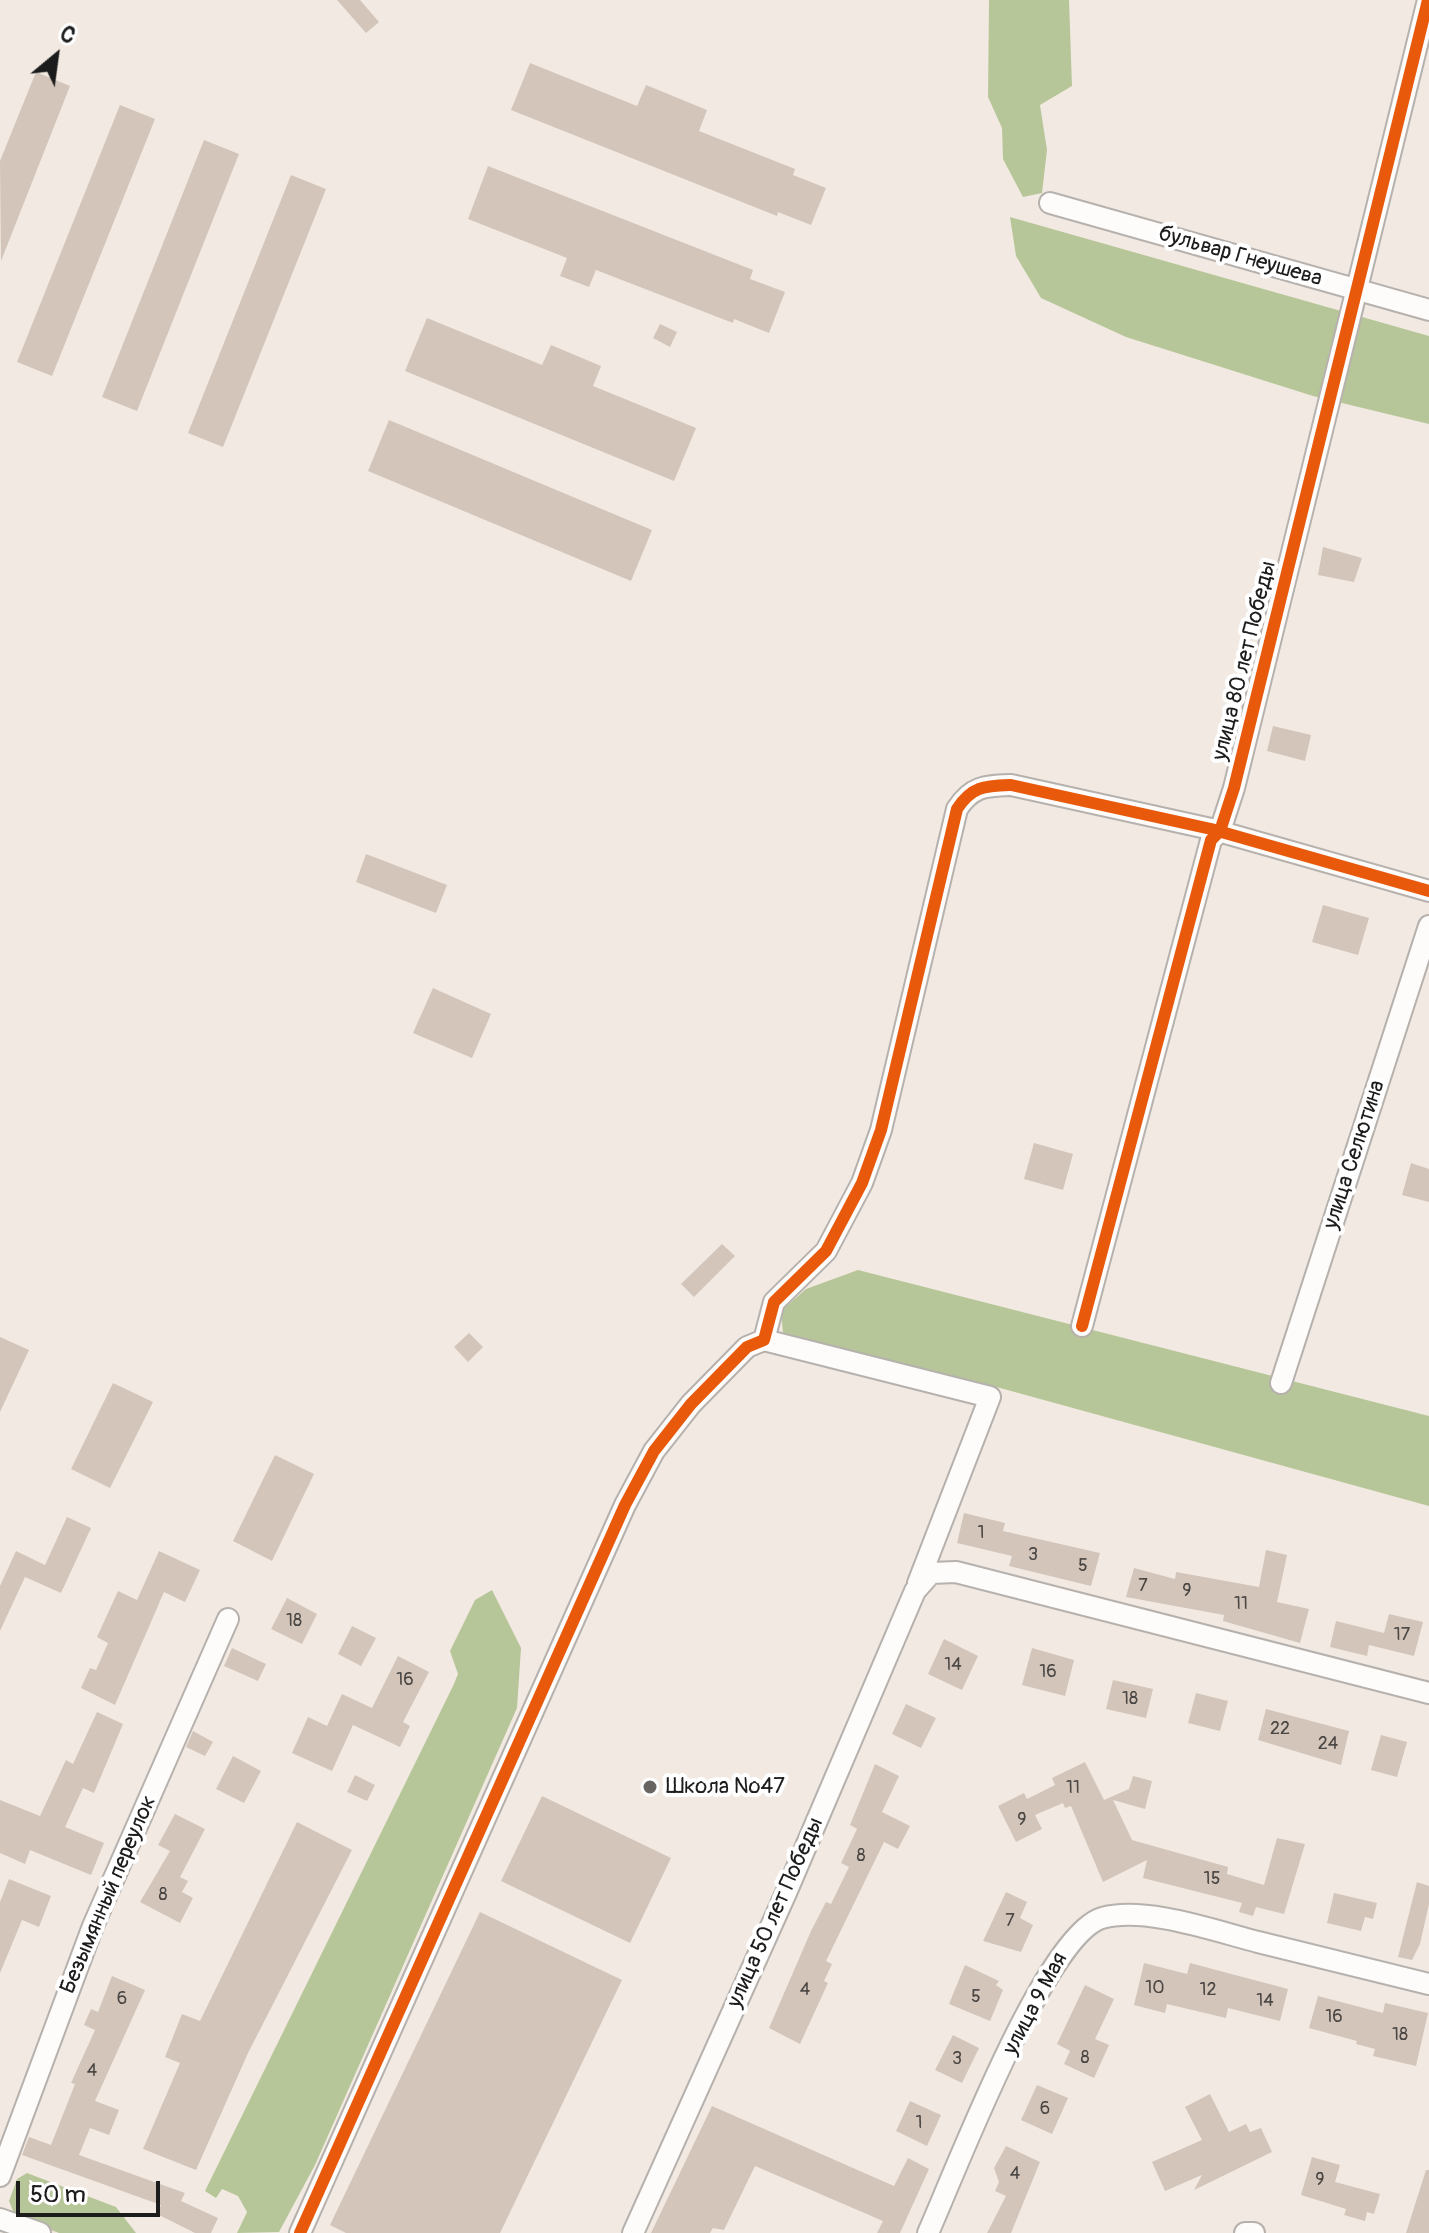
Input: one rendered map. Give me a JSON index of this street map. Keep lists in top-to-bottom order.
{
  "streets": {
    "street": [
      "бульвар Гнеушева",
      "улица 80 лет Победы",
      "улица Селютина",
      "Безымянный переулок",
      "улица 50 лет Победы",
      "улица 9 Мая"
    ]
  },
  "crossings": [
    ["бульвар Гнеушева", "улица 80 лет Победы"]
  ],
  "places": ["Школа №47"],
  "house_numbers": [
    "1",
    "3",
    "5",
    "7",
    "9",
    "11",
    "18",
    "17",
    "14",
    "16",
    "16",
    "18",
    "22",
    "24",
    "11",
    "9",
    "8",
    "15",
    "8",
    "7",
    "10",
    "4",
    "12",
    "5",
    "6",
    "14",
    "16",
    "18",
    "8",
    "3",
    "4",
    "6",
    "1",
    "4",
    "9"
  ],
  "scale_bar": "50 m",
  "north": "top right"
}
